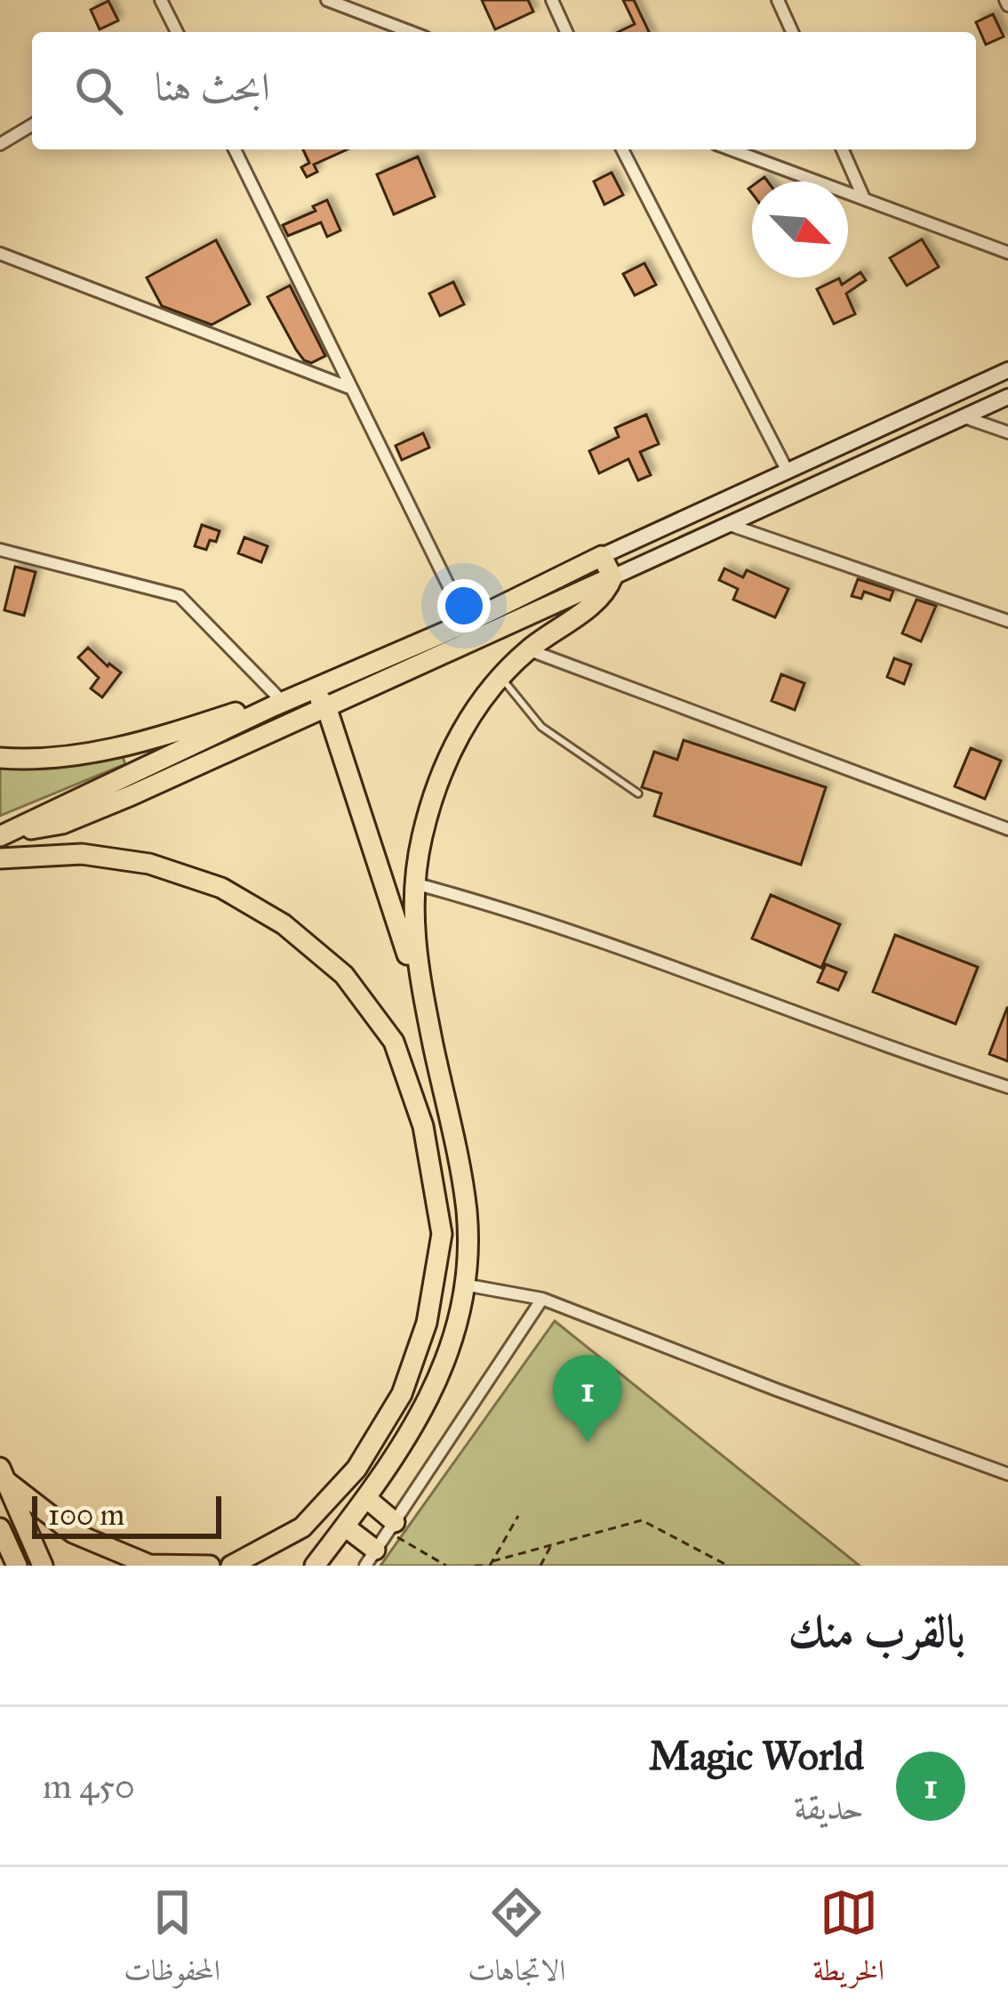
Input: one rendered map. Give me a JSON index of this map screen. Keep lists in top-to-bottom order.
{
  "scale_bar": "100 m",
  "north": "bottom right",
  "page": {
    "search": "ابحث هنا",
    "pins": "1",
    "scale": "100 m",
    "heading": "بالقرب منك",
    "list": [
      {
        "mark": "1",
        "name": "Magic World",
        "note": "حديقة",
        "value": "450 m"
      }
    ],
    "nav": ["الخريطة", "الاتجاهات", "المحفوظات"]
  }
}
